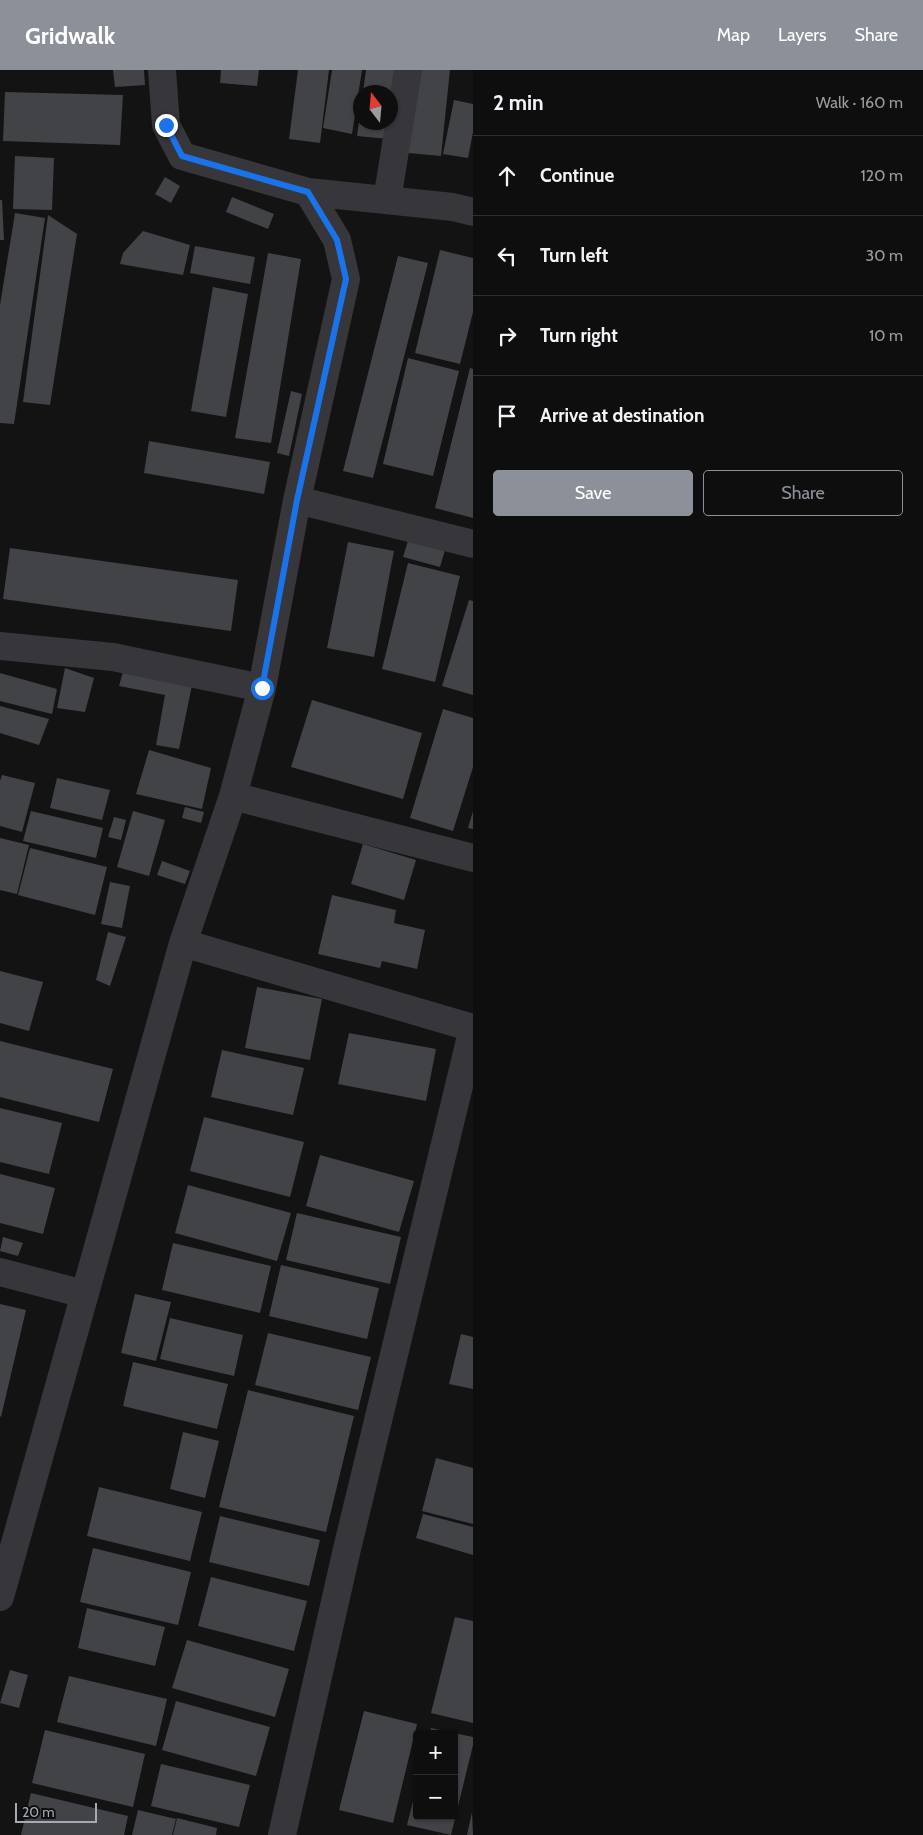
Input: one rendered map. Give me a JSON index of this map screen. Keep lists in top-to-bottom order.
{
  "scale_bar": "20 m",
  "north": "top",
  "page": {
    "header": "Gridwalk",
    "nav": ["Map", "Layers", "Share"],
    "heading": ["2 min", "Walk · 160 m"],
    "list": [
      ["Continue", "120 m"],
      ["Turn left", "30 m"],
      ["Turn right", "10 m"],
      "Arrive at destination"
    ],
    "buttons": ["Save", "Share"],
    "map_buttons": ["+", "−"],
    "scale": "20 m"
  }
}
